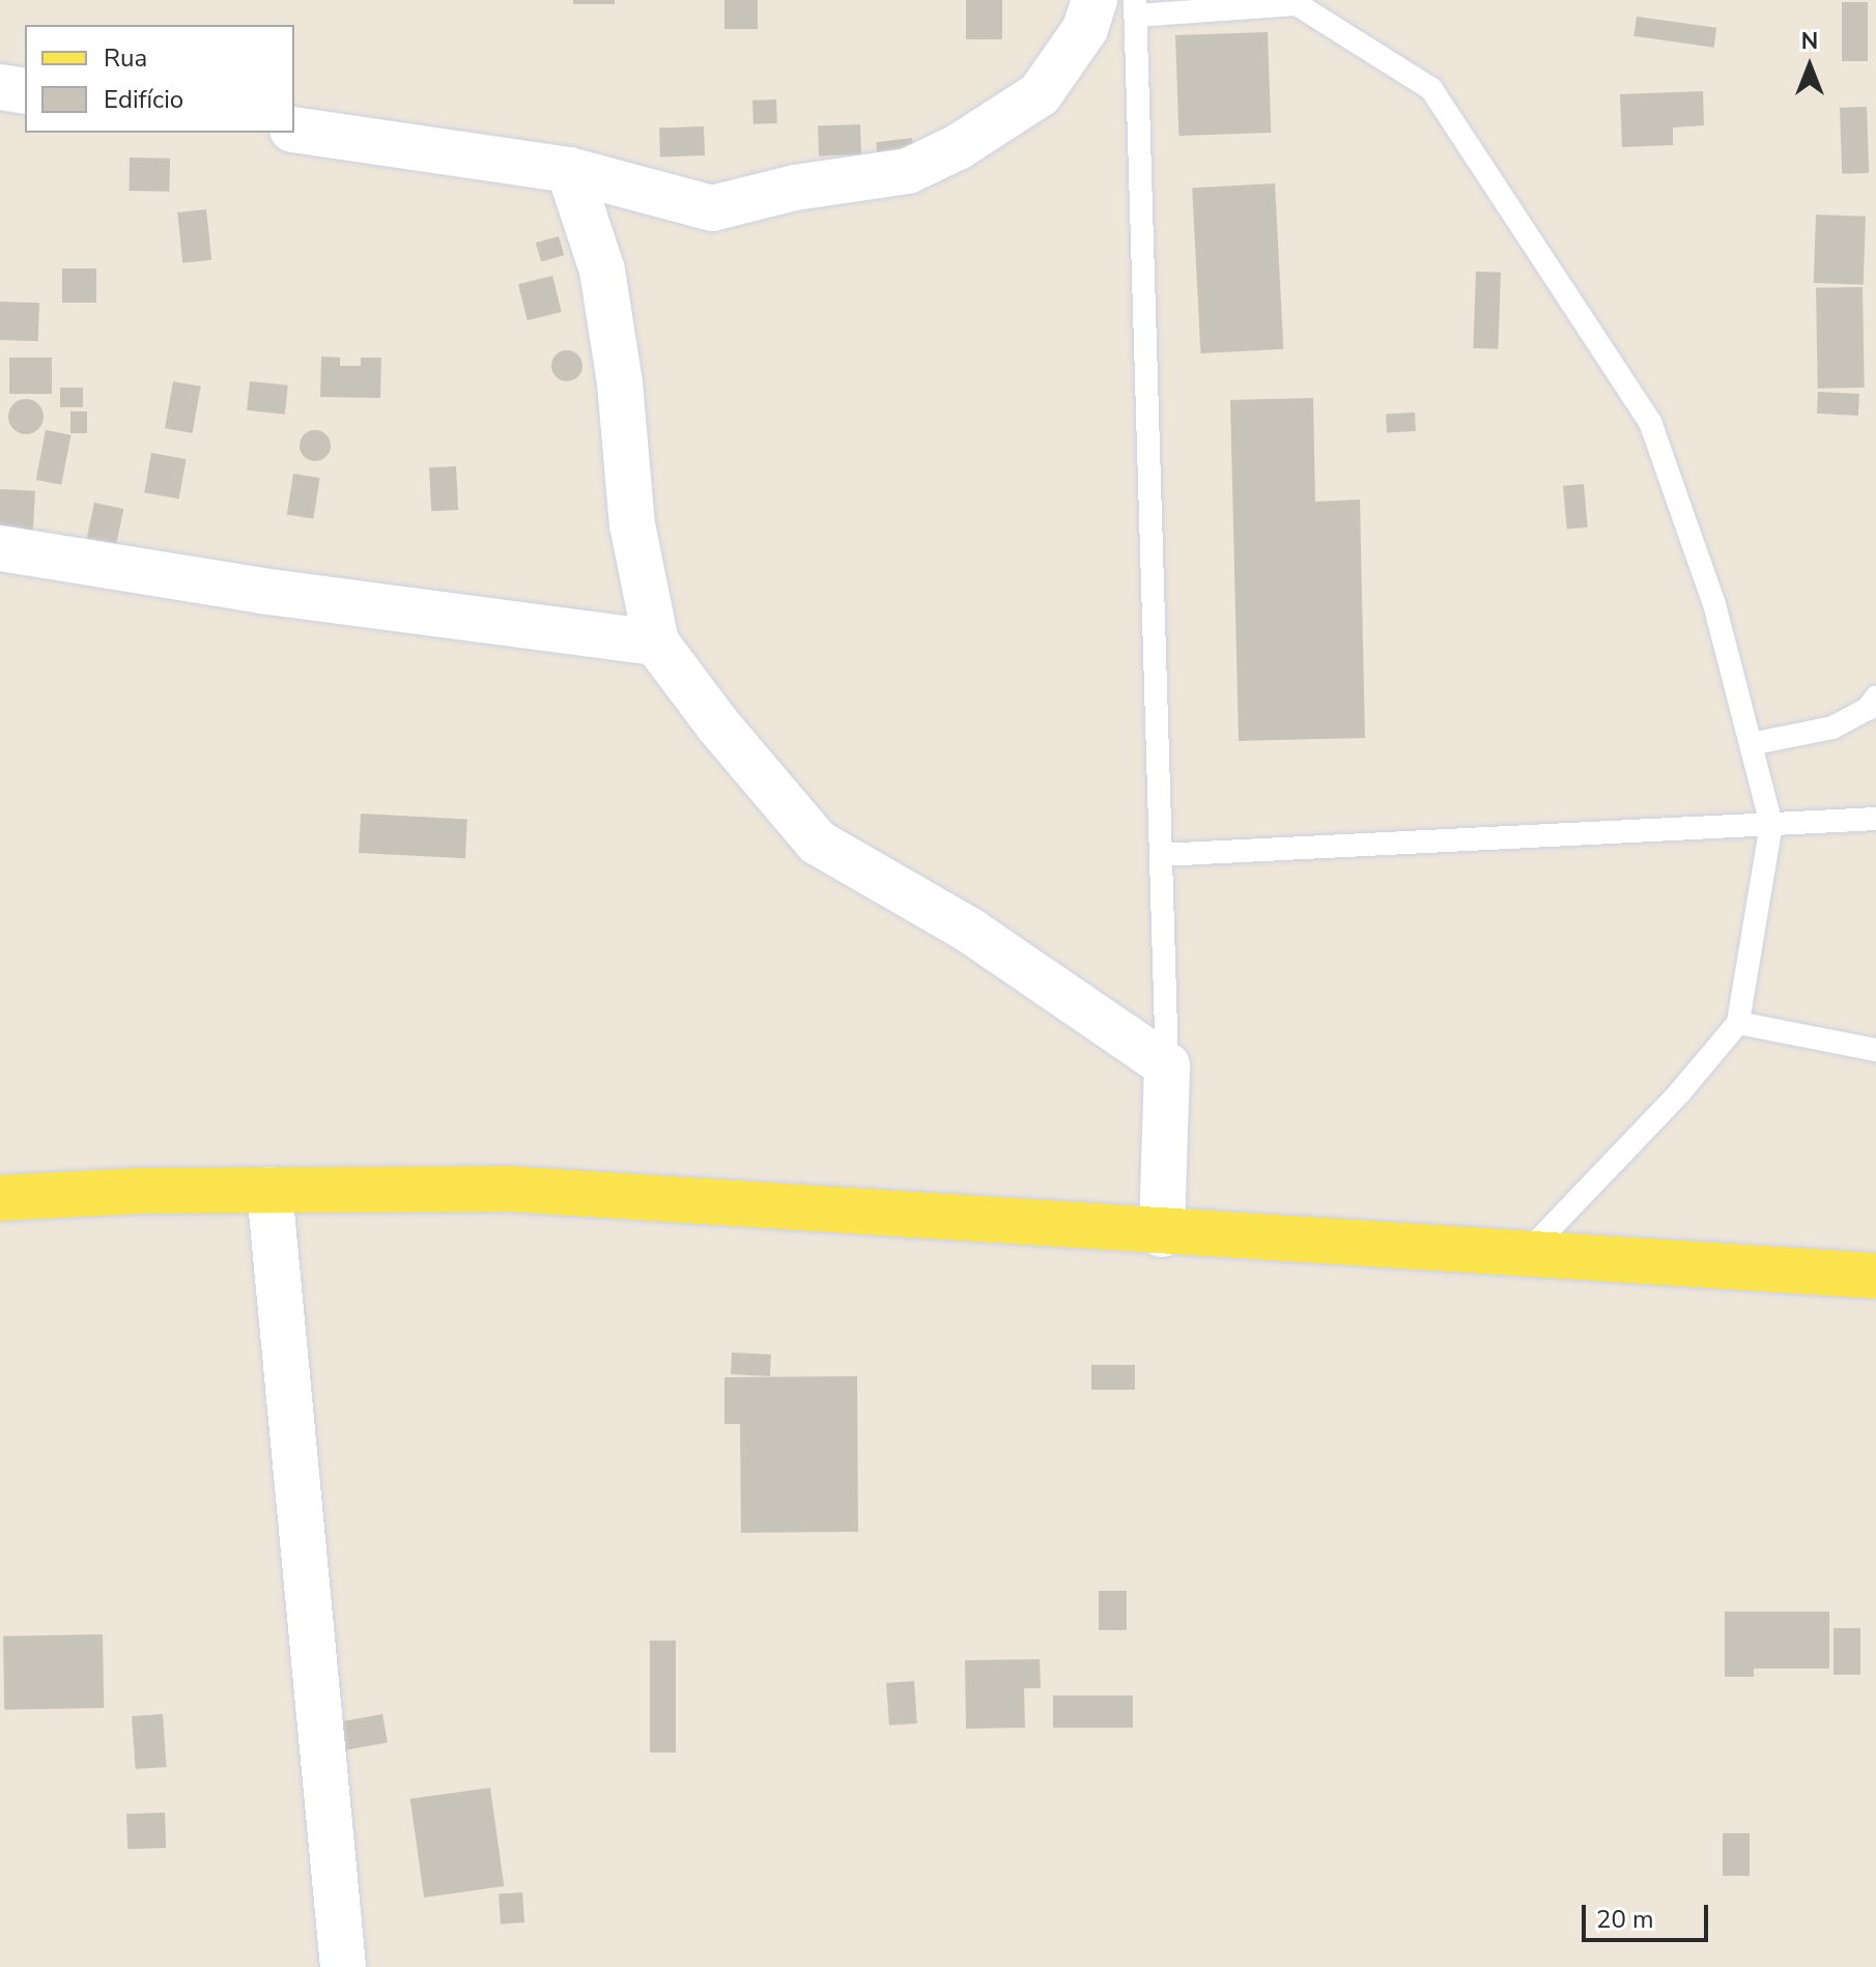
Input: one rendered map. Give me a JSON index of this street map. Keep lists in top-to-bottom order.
{
  "legend": ["Rua", "Edifício"],
  "scale_bar": "20 m",
  "north": "top"
}
